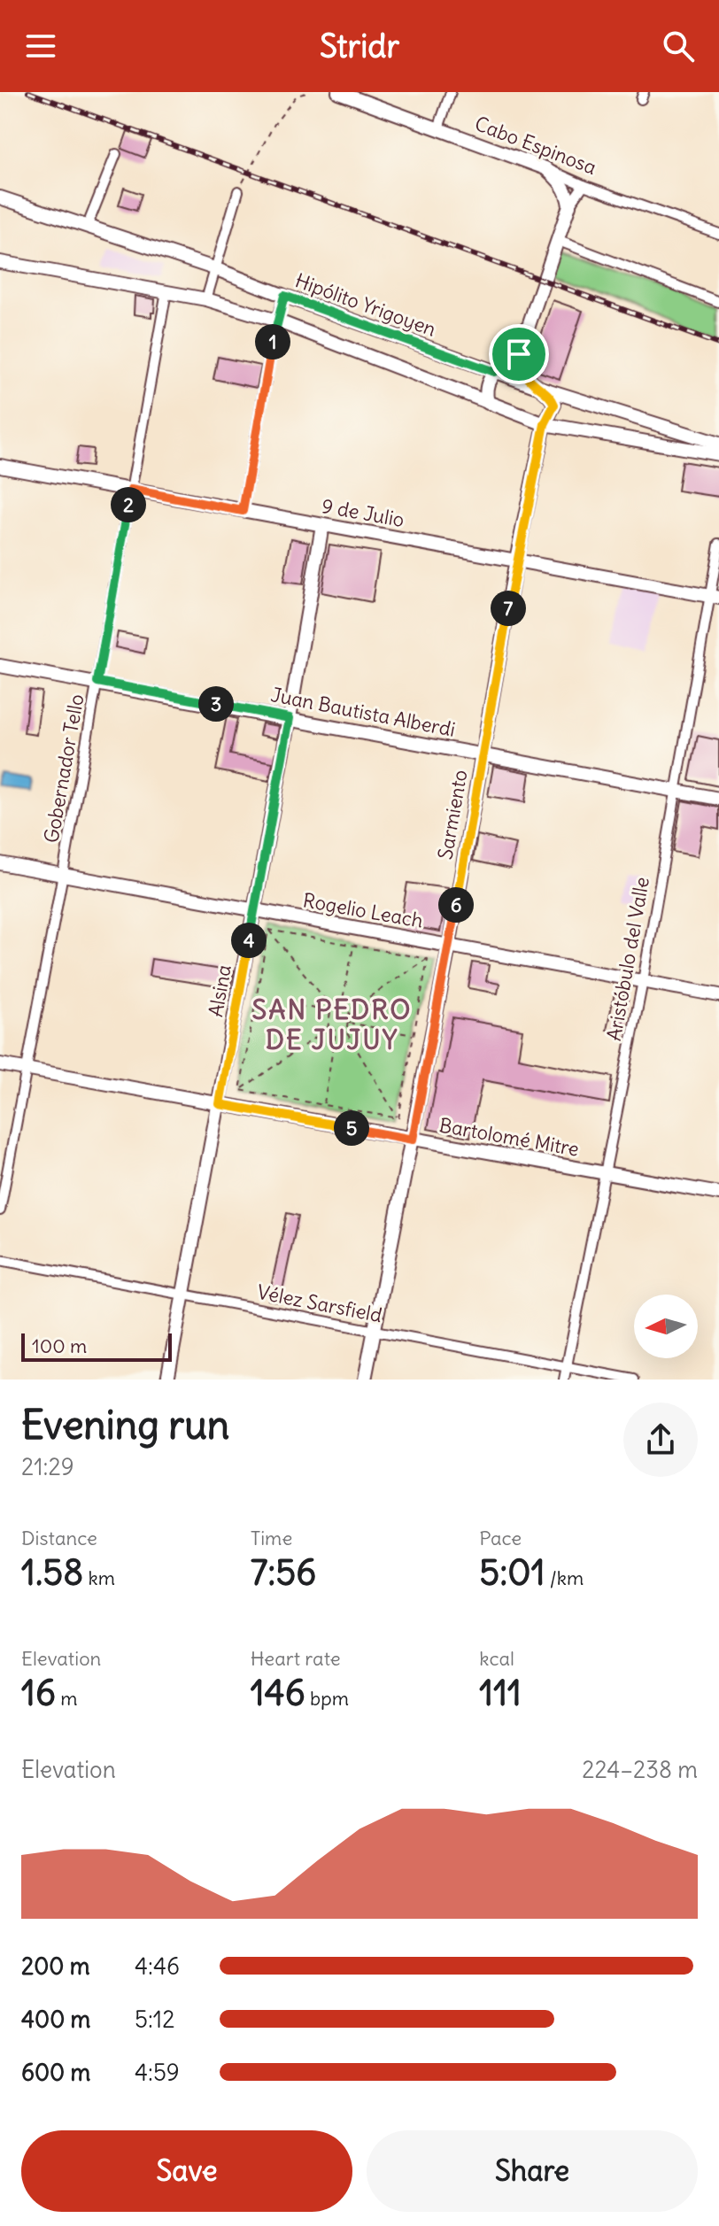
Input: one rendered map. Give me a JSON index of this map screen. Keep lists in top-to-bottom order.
{
  "streets": {
    "street": [
      "Cabo Espinosa",
      "Hipólito Yrigoyen",
      "9 de Julio",
      "Juan Bautista Alberdi",
      "Gobernador Tello",
      "Sarmiento",
      "Rogelio Leach",
      "Aristóbulo del Valle",
      "Alsina",
      "Bartolomé Mitre",
      "Vélez Sarsfield"
    ]
  },
  "crossings": [
    ["Hipólito Yrigoyen", "Sarmiento"],
    ["9 de Julio", "Gobernador Tello"],
    ["9 de Julio", "Sarmiento"],
    ["9 de Julio", "Aristóbulo del Valle"],
    ["9 de Julio", "Alsina"],
    ["Juan Bautista Alberdi", "Gobernador Tello"],
    ["Juan Bautista Alberdi", "Sarmiento"],
    ["Juan Bautista Alberdi", "Aristóbulo del Valle"],
    ["Juan Bautista Alberdi", "Alsina"],
    ["Gobernador Tello", "Rogelio Leach"],
    ["Gobernador Tello", "Bartolomé Mitre"],
    ["Sarmiento", "Rogelio Leach"],
    ["Sarmiento", "Bartolomé Mitre"],
    ["Sarmiento", "Vélez Sarsfield"],
    ["Rogelio Leach", "Aristóbulo del Valle"],
    ["Rogelio Leach", "Alsina"],
    ["Aristóbulo del Valle", "Bartolomé Mitre"],
    ["Aristóbulo del Valle", "Vélez Sarsfield"],
    ["Alsina", "Bartolomé Mitre"],
    ["Alsina", "Vélez Sarsfield"]
  ],
  "districts": ["SAN PEDRO DE JUJUY"],
  "scale_bar": "100 m",
  "north": "left",
  "page": {
    "header": "Stridr",
    "pins": [
      "1",
      "2",
      "7",
      "3",
      "6",
      "4",
      "5"
    ],
    "scale": "100 m",
    "heading": ["Evening run", "21:29"],
    "stats": [
      ["Distance", "1.58 km"],
      ["Time", "7:56"],
      ["Pace", "5:01 /km"],
      ["Elevation", "16 m"],
      ["Heart rate", "146 bpm"],
      ["kcal", "111"]
    ],
    "chart": ["Elevation", "224–238 m"],
    "list": [
      {
        "name": "200 m",
        "note": "4:46"
      },
      {
        "name": "400 m",
        "note": "5:12"
      },
      {
        "name": "600 m",
        "note": "4:59"
      }
    ],
    "buttons": ["Save", "Share"]
  }
}
